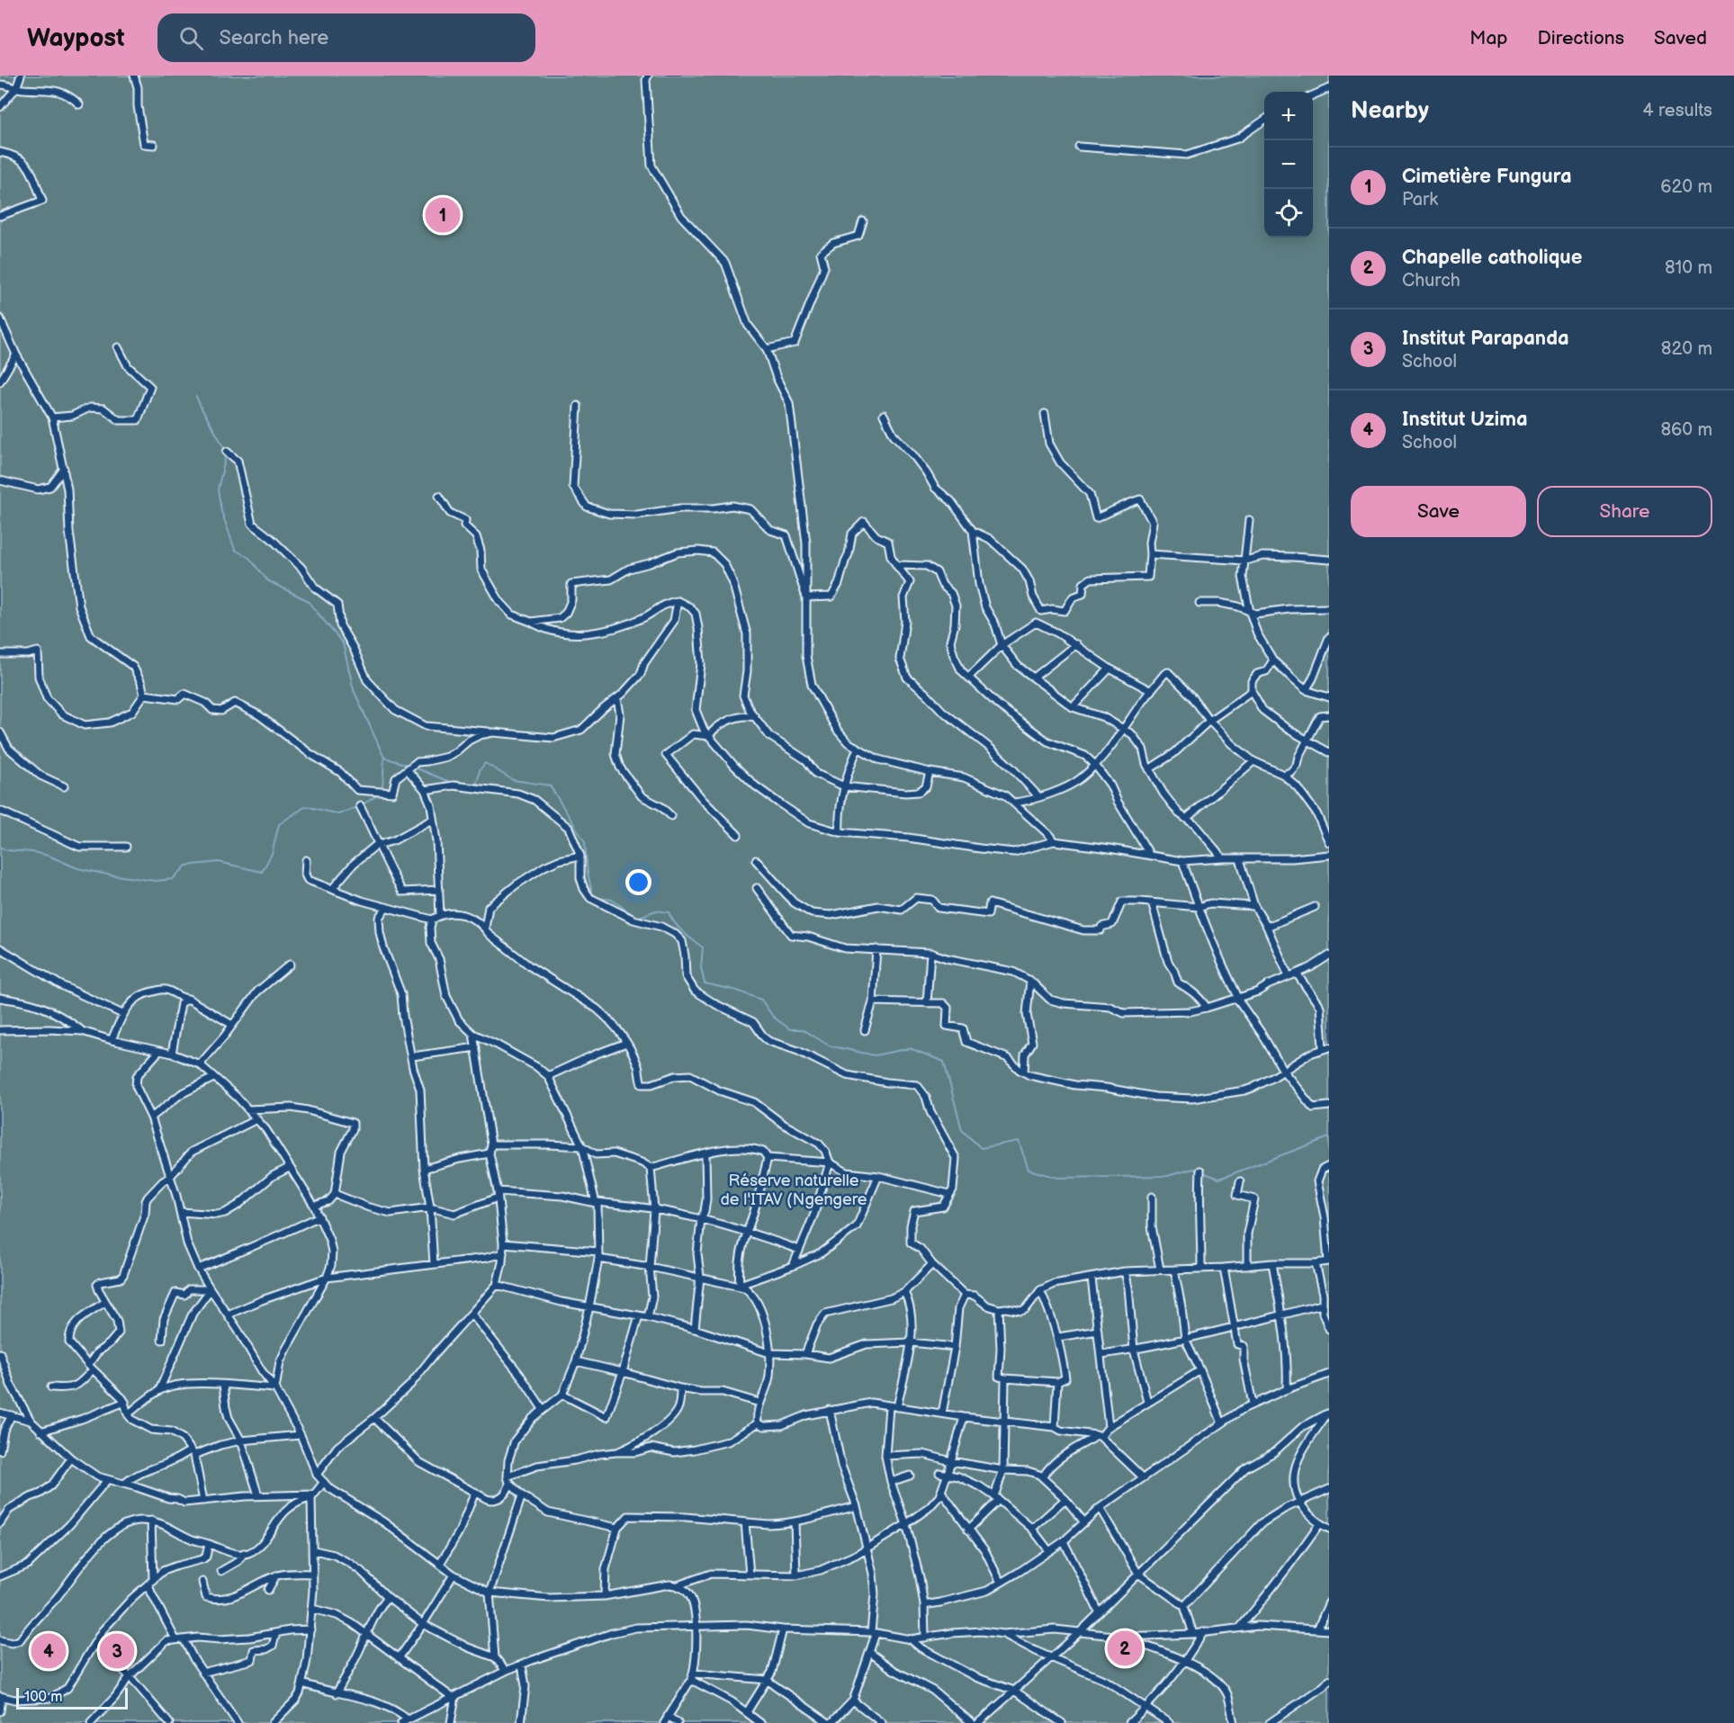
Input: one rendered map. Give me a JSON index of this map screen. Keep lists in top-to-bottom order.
{
  "parks": ["Réserve naturelle de l'ITAV (Ngengere"],
  "scale_bar": "100 m",
  "page": {
    "header": "Waypost",
    "search": "Search here",
    "nav": ["Map", "Directions", "Saved"],
    "heading": ["Nearby", "4 results"],
    "map_buttons": ["+", "−"],
    "list": [
      {
        "mark": "1",
        "name": "Cimetière Fungura",
        "note": "Park",
        "value": "620 m"
      },
      {
        "mark": "2",
        "name": "Chapelle catholique",
        "note": "Church",
        "value": "810 m"
      },
      {
        "mark": "3",
        "name": "Institut Parapanda",
        "note": "School",
        "value": "820 m"
      },
      {
        "mark": "4",
        "name": "Institut Uzima",
        "note": "School",
        "value": "860 m"
      }
    ],
    "pins": [
      "1",
      "2",
      "3",
      "4"
    ],
    "buttons": ["Save", "Share"],
    "scale": "100 m"
  }
}
